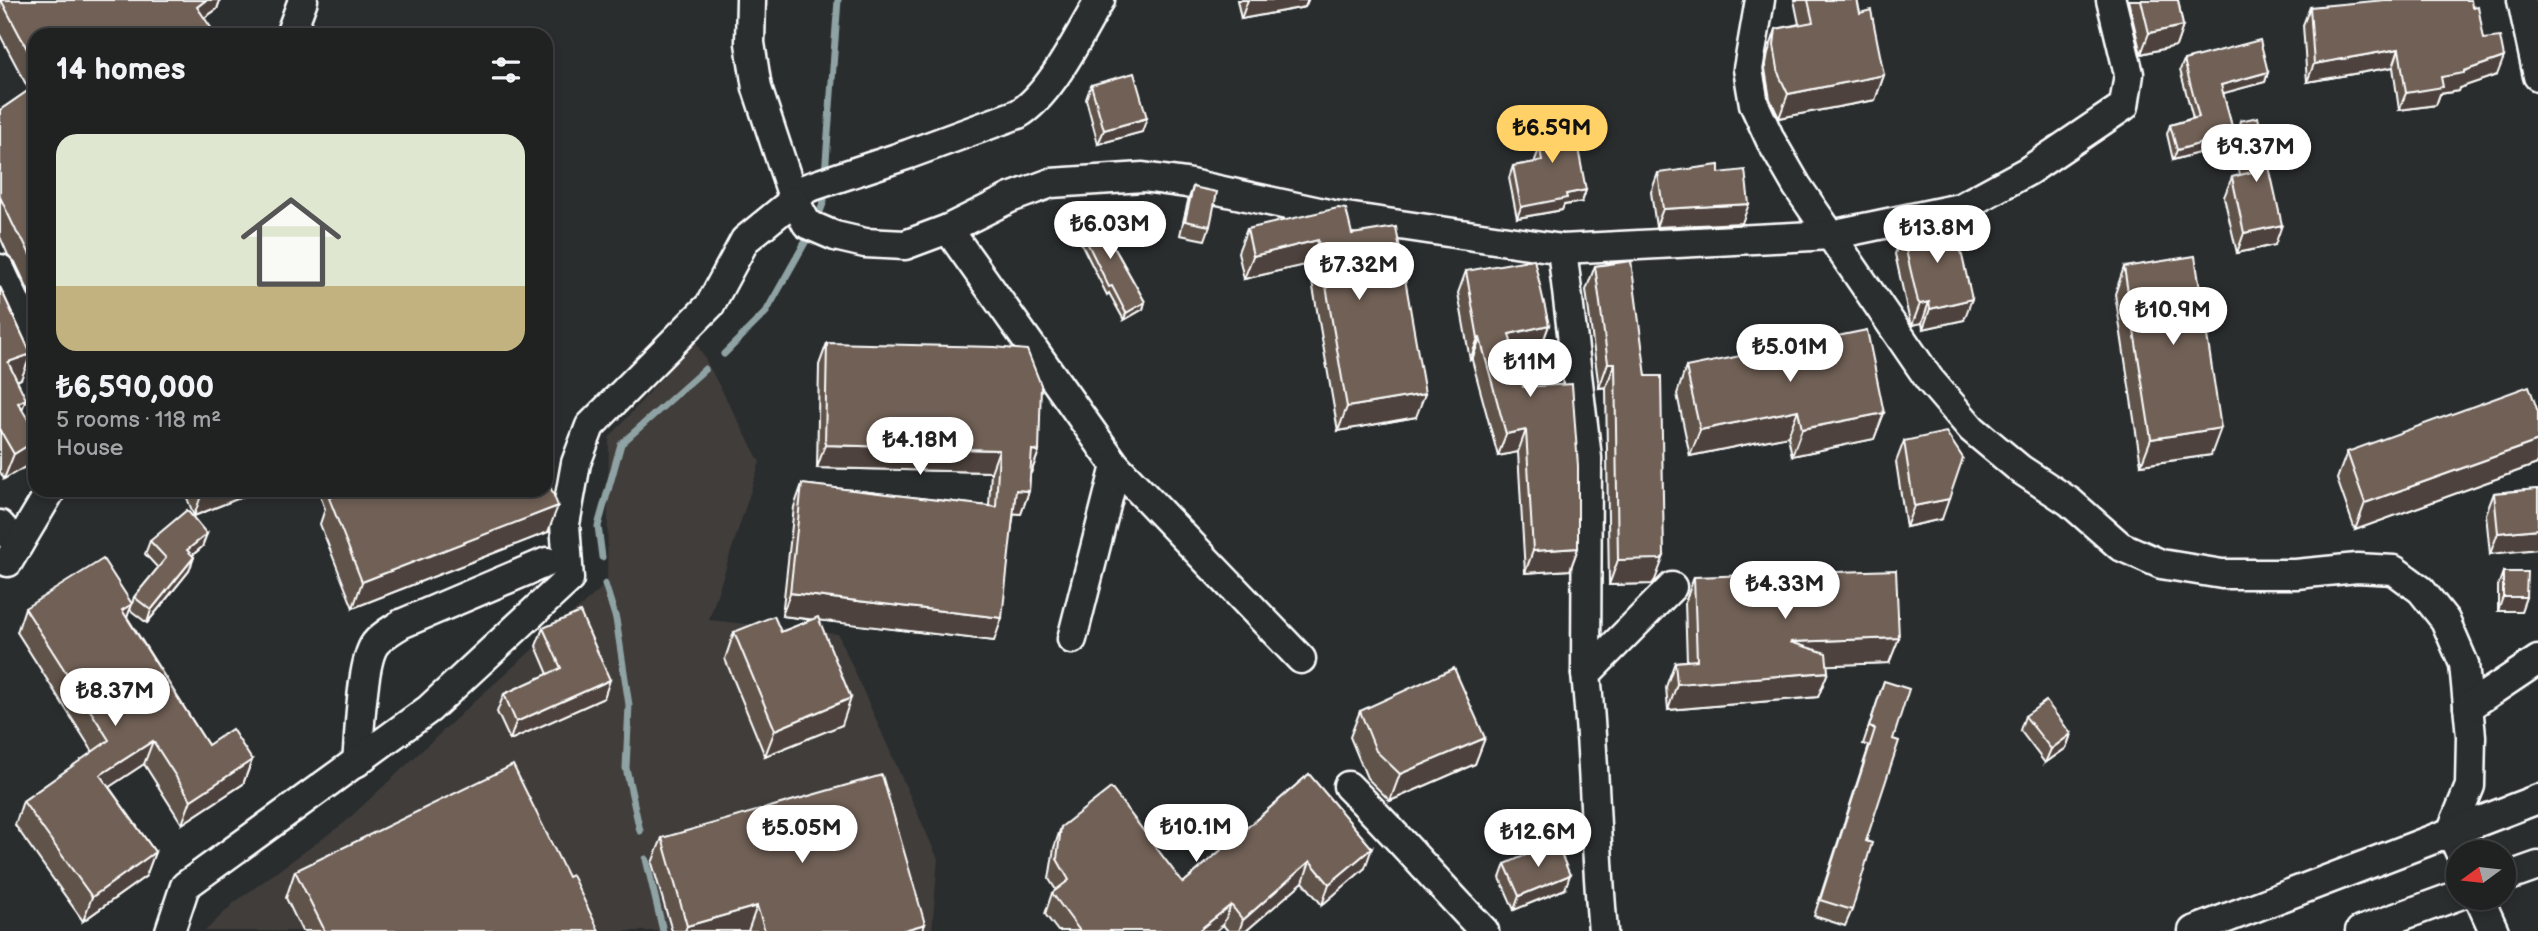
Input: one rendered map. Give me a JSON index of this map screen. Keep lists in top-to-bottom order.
{
  "north": "left",
  "page": {
    "heading": "14 homes",
    "price": [
      "₺6.59M",
      "₺9.37M",
      "₺6.03M",
      "₺13.8M",
      "₺7.32M",
      "₺10.9M",
      "₺5.01M",
      "₺11M",
      "₺4.18M",
      "₺4.33M",
      "₺8.37M",
      "₺10.1M",
      "₺5.05M",
      "₺12.6M"
    ],
    "list": [
      {
        "name": "₺6,590,000",
        "note": "5 rooms · 118 m² · House"
      }
    ]
  }
}
